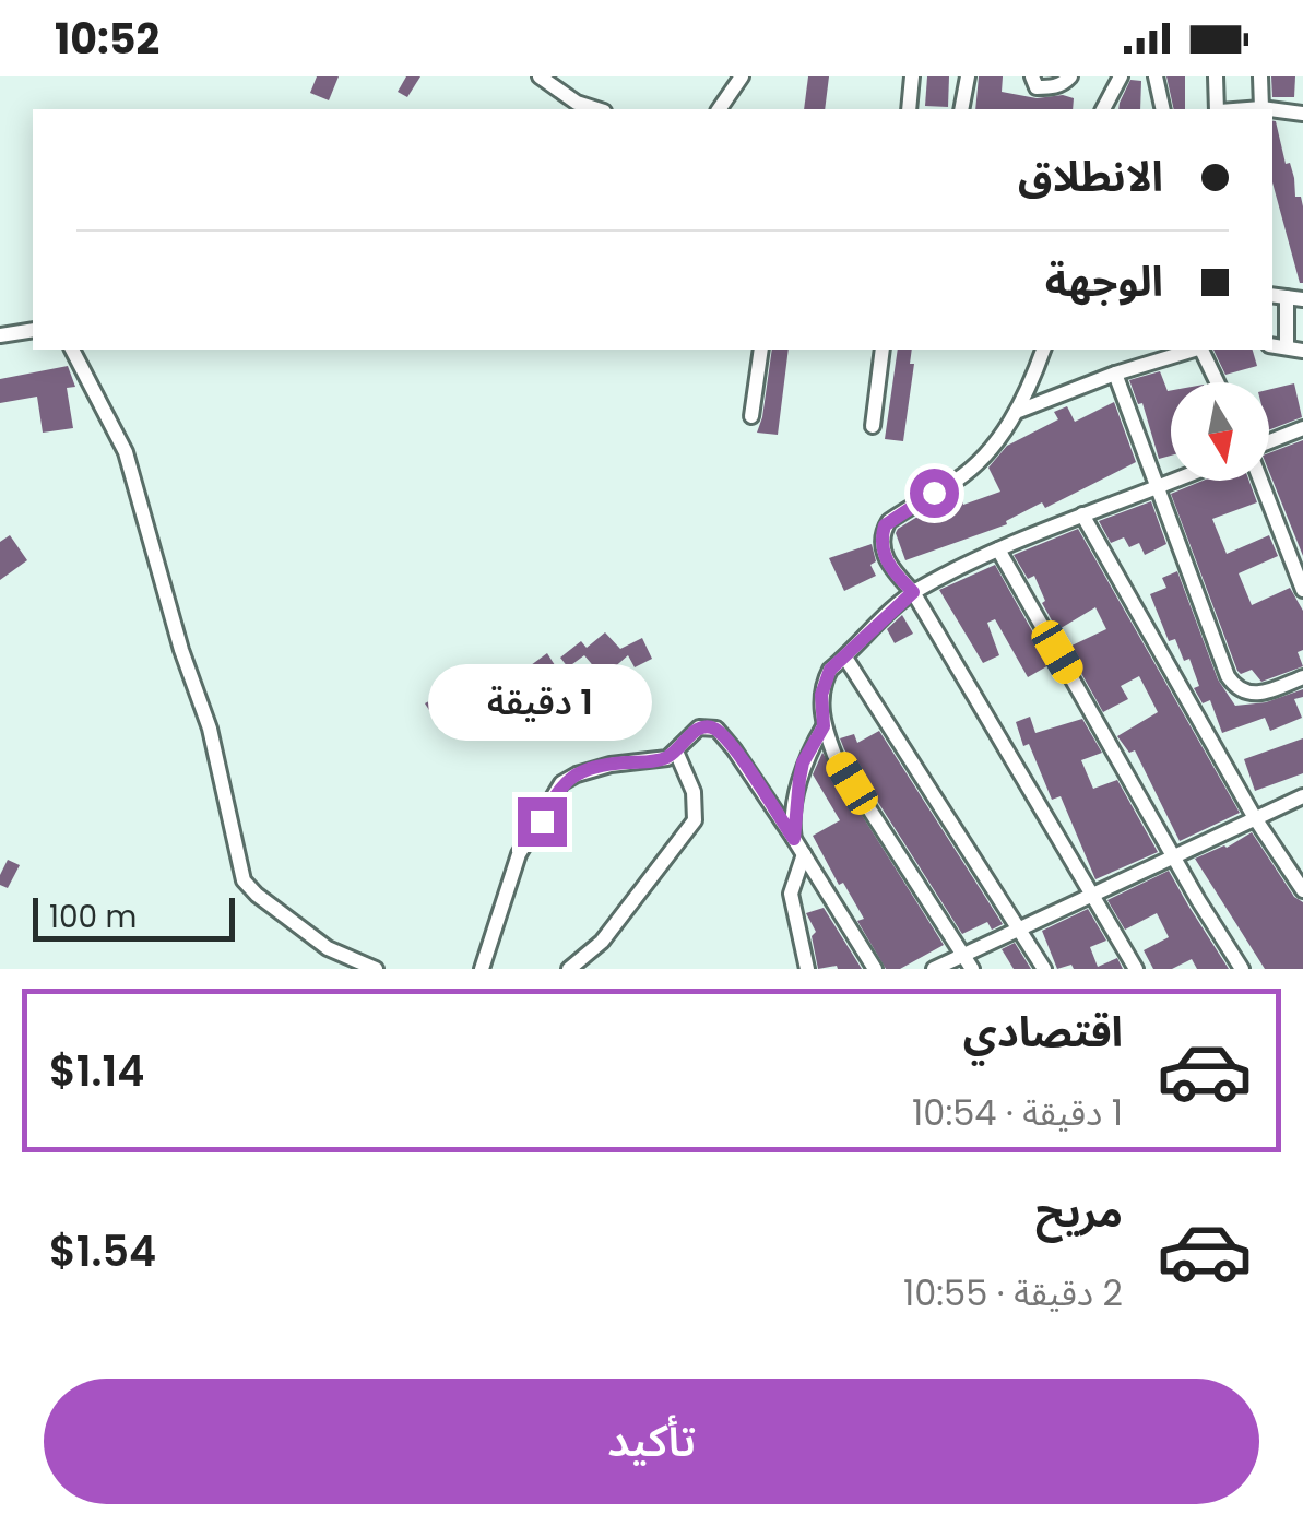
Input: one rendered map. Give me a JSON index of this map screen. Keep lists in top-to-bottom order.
{
  "scale_bar": "100 m",
  "north": "bottom",
  "page": {
    "status": "10:52",
    "banner": ["الانطلاق", "الوجهة"],
    "bubble": "1 دقيقة",
    "scale": "100 m",
    "list": [
      {
        "name": "اقتصادي",
        "note": "1 دقيقة · 10:54",
        "value": "$1.14"
      },
      {
        "name": "مريح",
        "note": "2 دقيقة · 10:55",
        "value": "$1.54"
      }
    ],
    "buttons": "تأكيد"
  }
}
